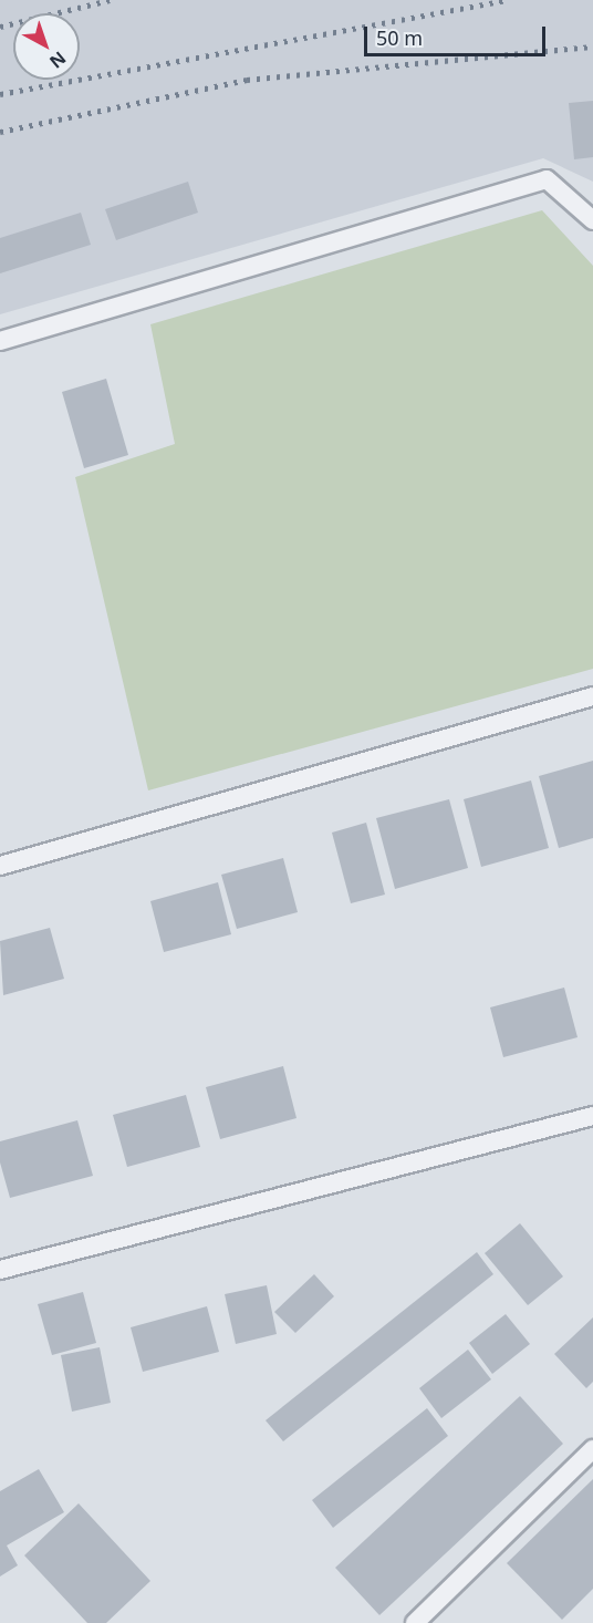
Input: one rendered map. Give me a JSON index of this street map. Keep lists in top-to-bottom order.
{
  "scale_bar": "50 m",
  "north": "bottom right"
}
